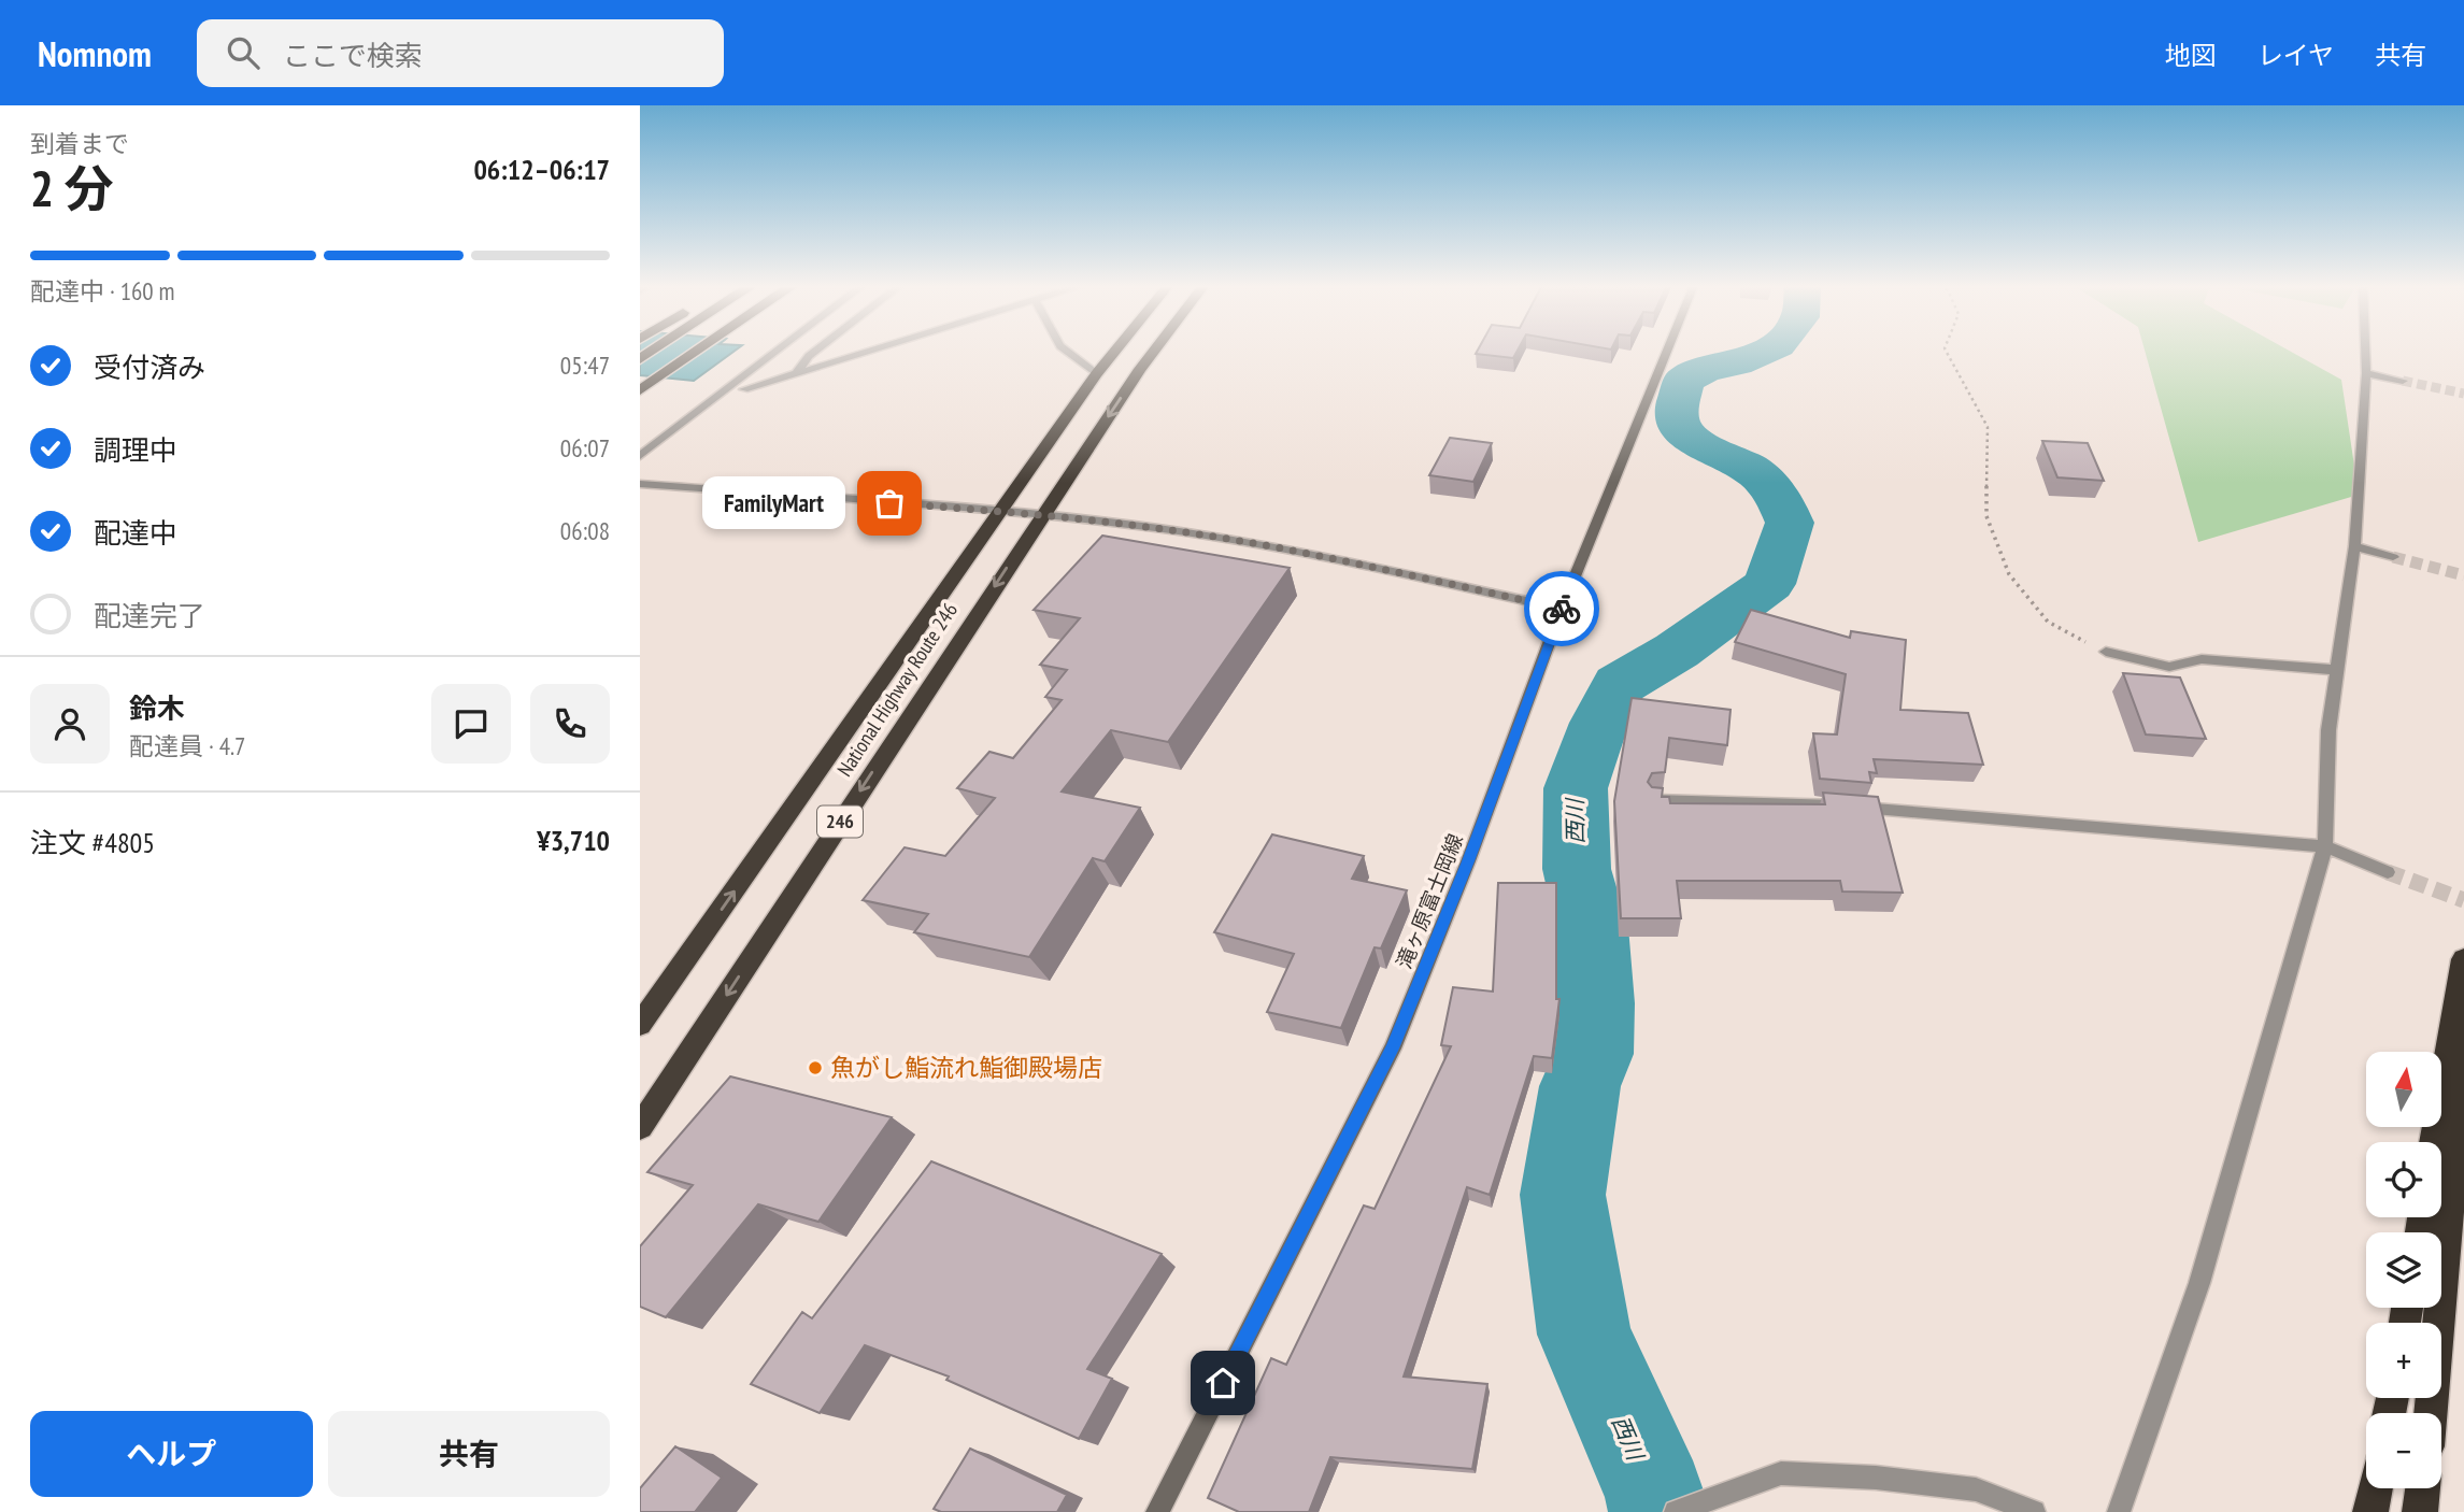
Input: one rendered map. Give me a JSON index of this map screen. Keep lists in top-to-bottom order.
{
  "streets": {
    "highway": ["National Highway Route 246", "246"],
    "main road": ["滝ヶ原富士岡線"]
  },
  "water": ["西川"],
  "places": ["FamilyMart", "魚がし鮨流れ鮨御殿場店"],
  "north": "top",
  "page": {
    "header": "Nomnom",
    "search": "ここで検索",
    "nav": ["地図", "レイヤ", "共有"],
    "heading": ["2 分", "到着まで", "06:12–06:17"],
    "panel": [
      "鈴木",
      "配達員 · 4.7",
      "注文 #4805",
      "¥3,710"
    ],
    "bar": "配達中 · 160 m",
    "list": [
      ["受付済み", "05:47"],
      ["調理中", "06:07"],
      ["配達中", "06:08"],
      "配達完了"
    ],
    "bubble": "FamilyMart",
    "map_buttons": ["+", "−"],
    "buttons": ["ヘルプ", "共有"]
  }
}
